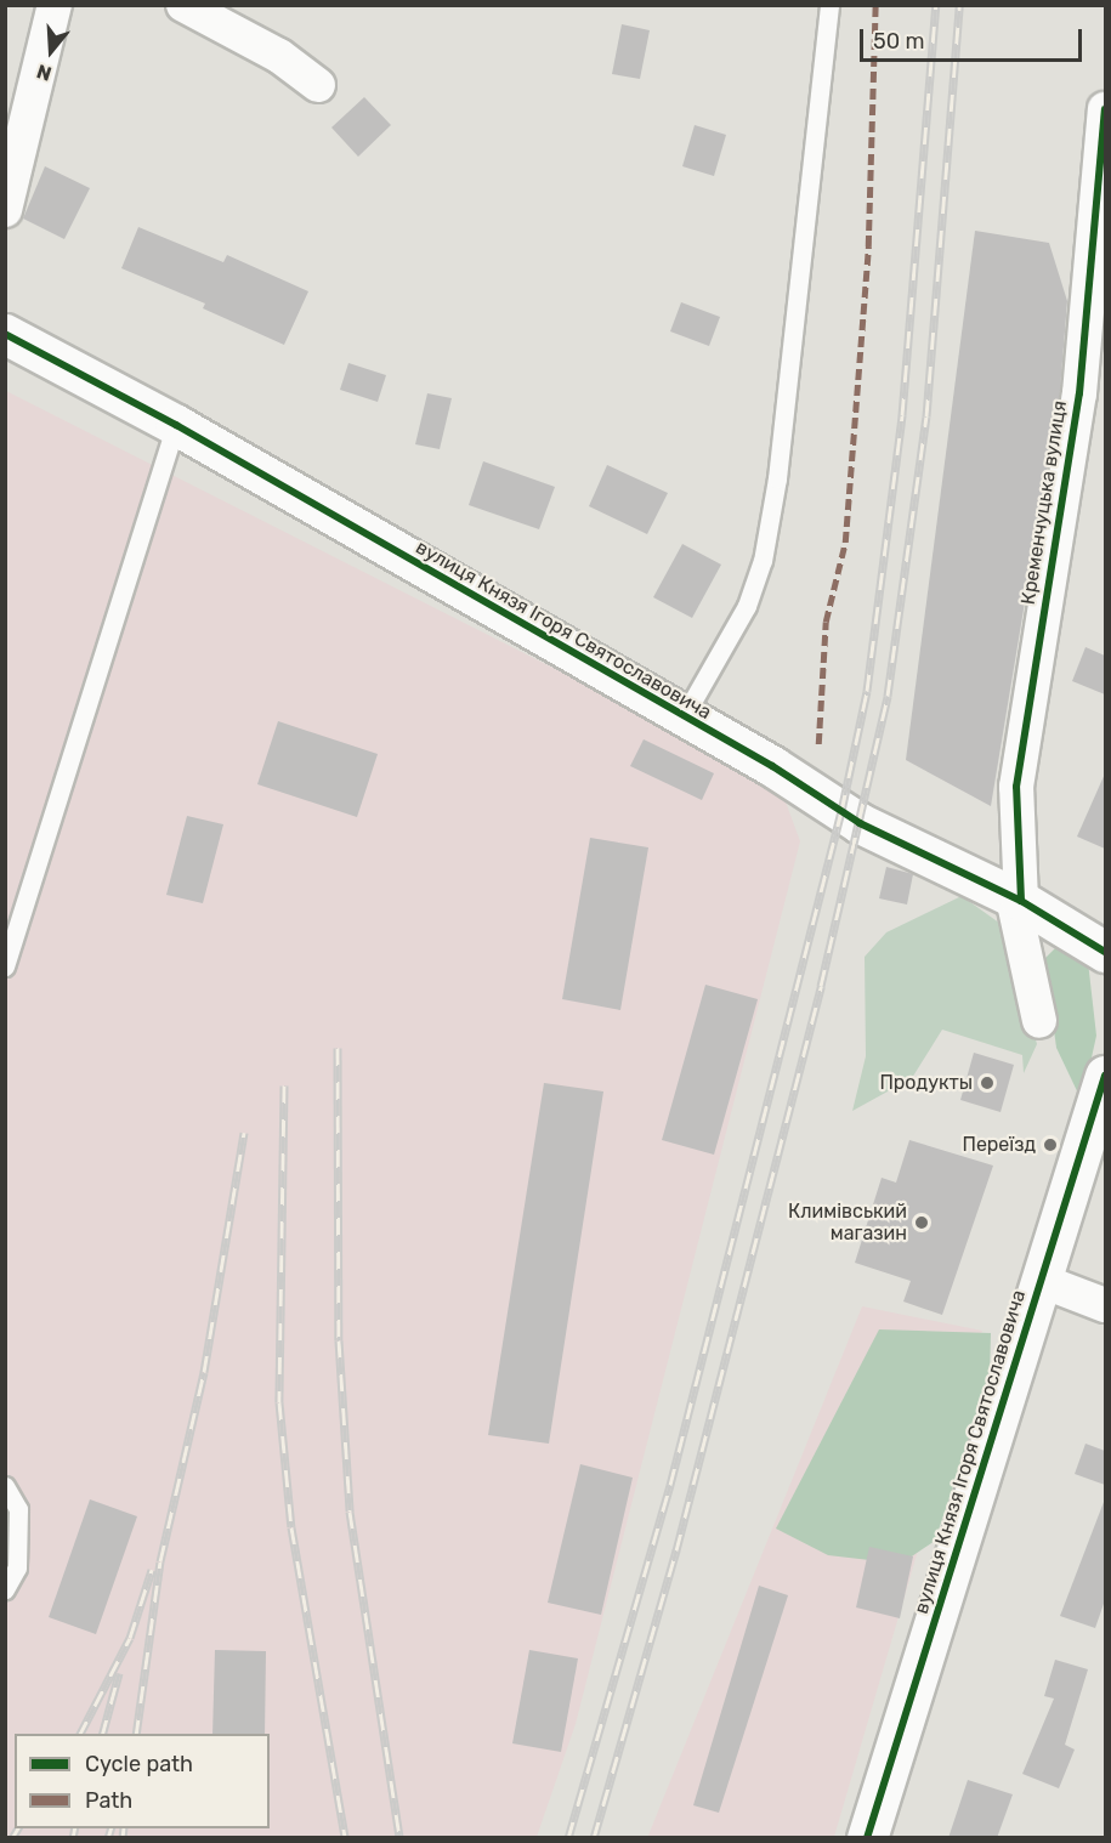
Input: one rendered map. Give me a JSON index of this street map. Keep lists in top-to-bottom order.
{
  "streets": {
    "street": ["Кременчуцька вулиця", "вулиця Князя Ігоря Святославовича"]
  },
  "crossings": [
    ["Кременчуцька вулиця", "вулиця Князя Ігоря Святославовича"]
  ],
  "places": ["Продукты", "Переїзд", "Климівський магазин"],
  "legend": ["Cycle path", "Path"],
  "scale_bar": "50 m",
  "north": "bottom"
}
